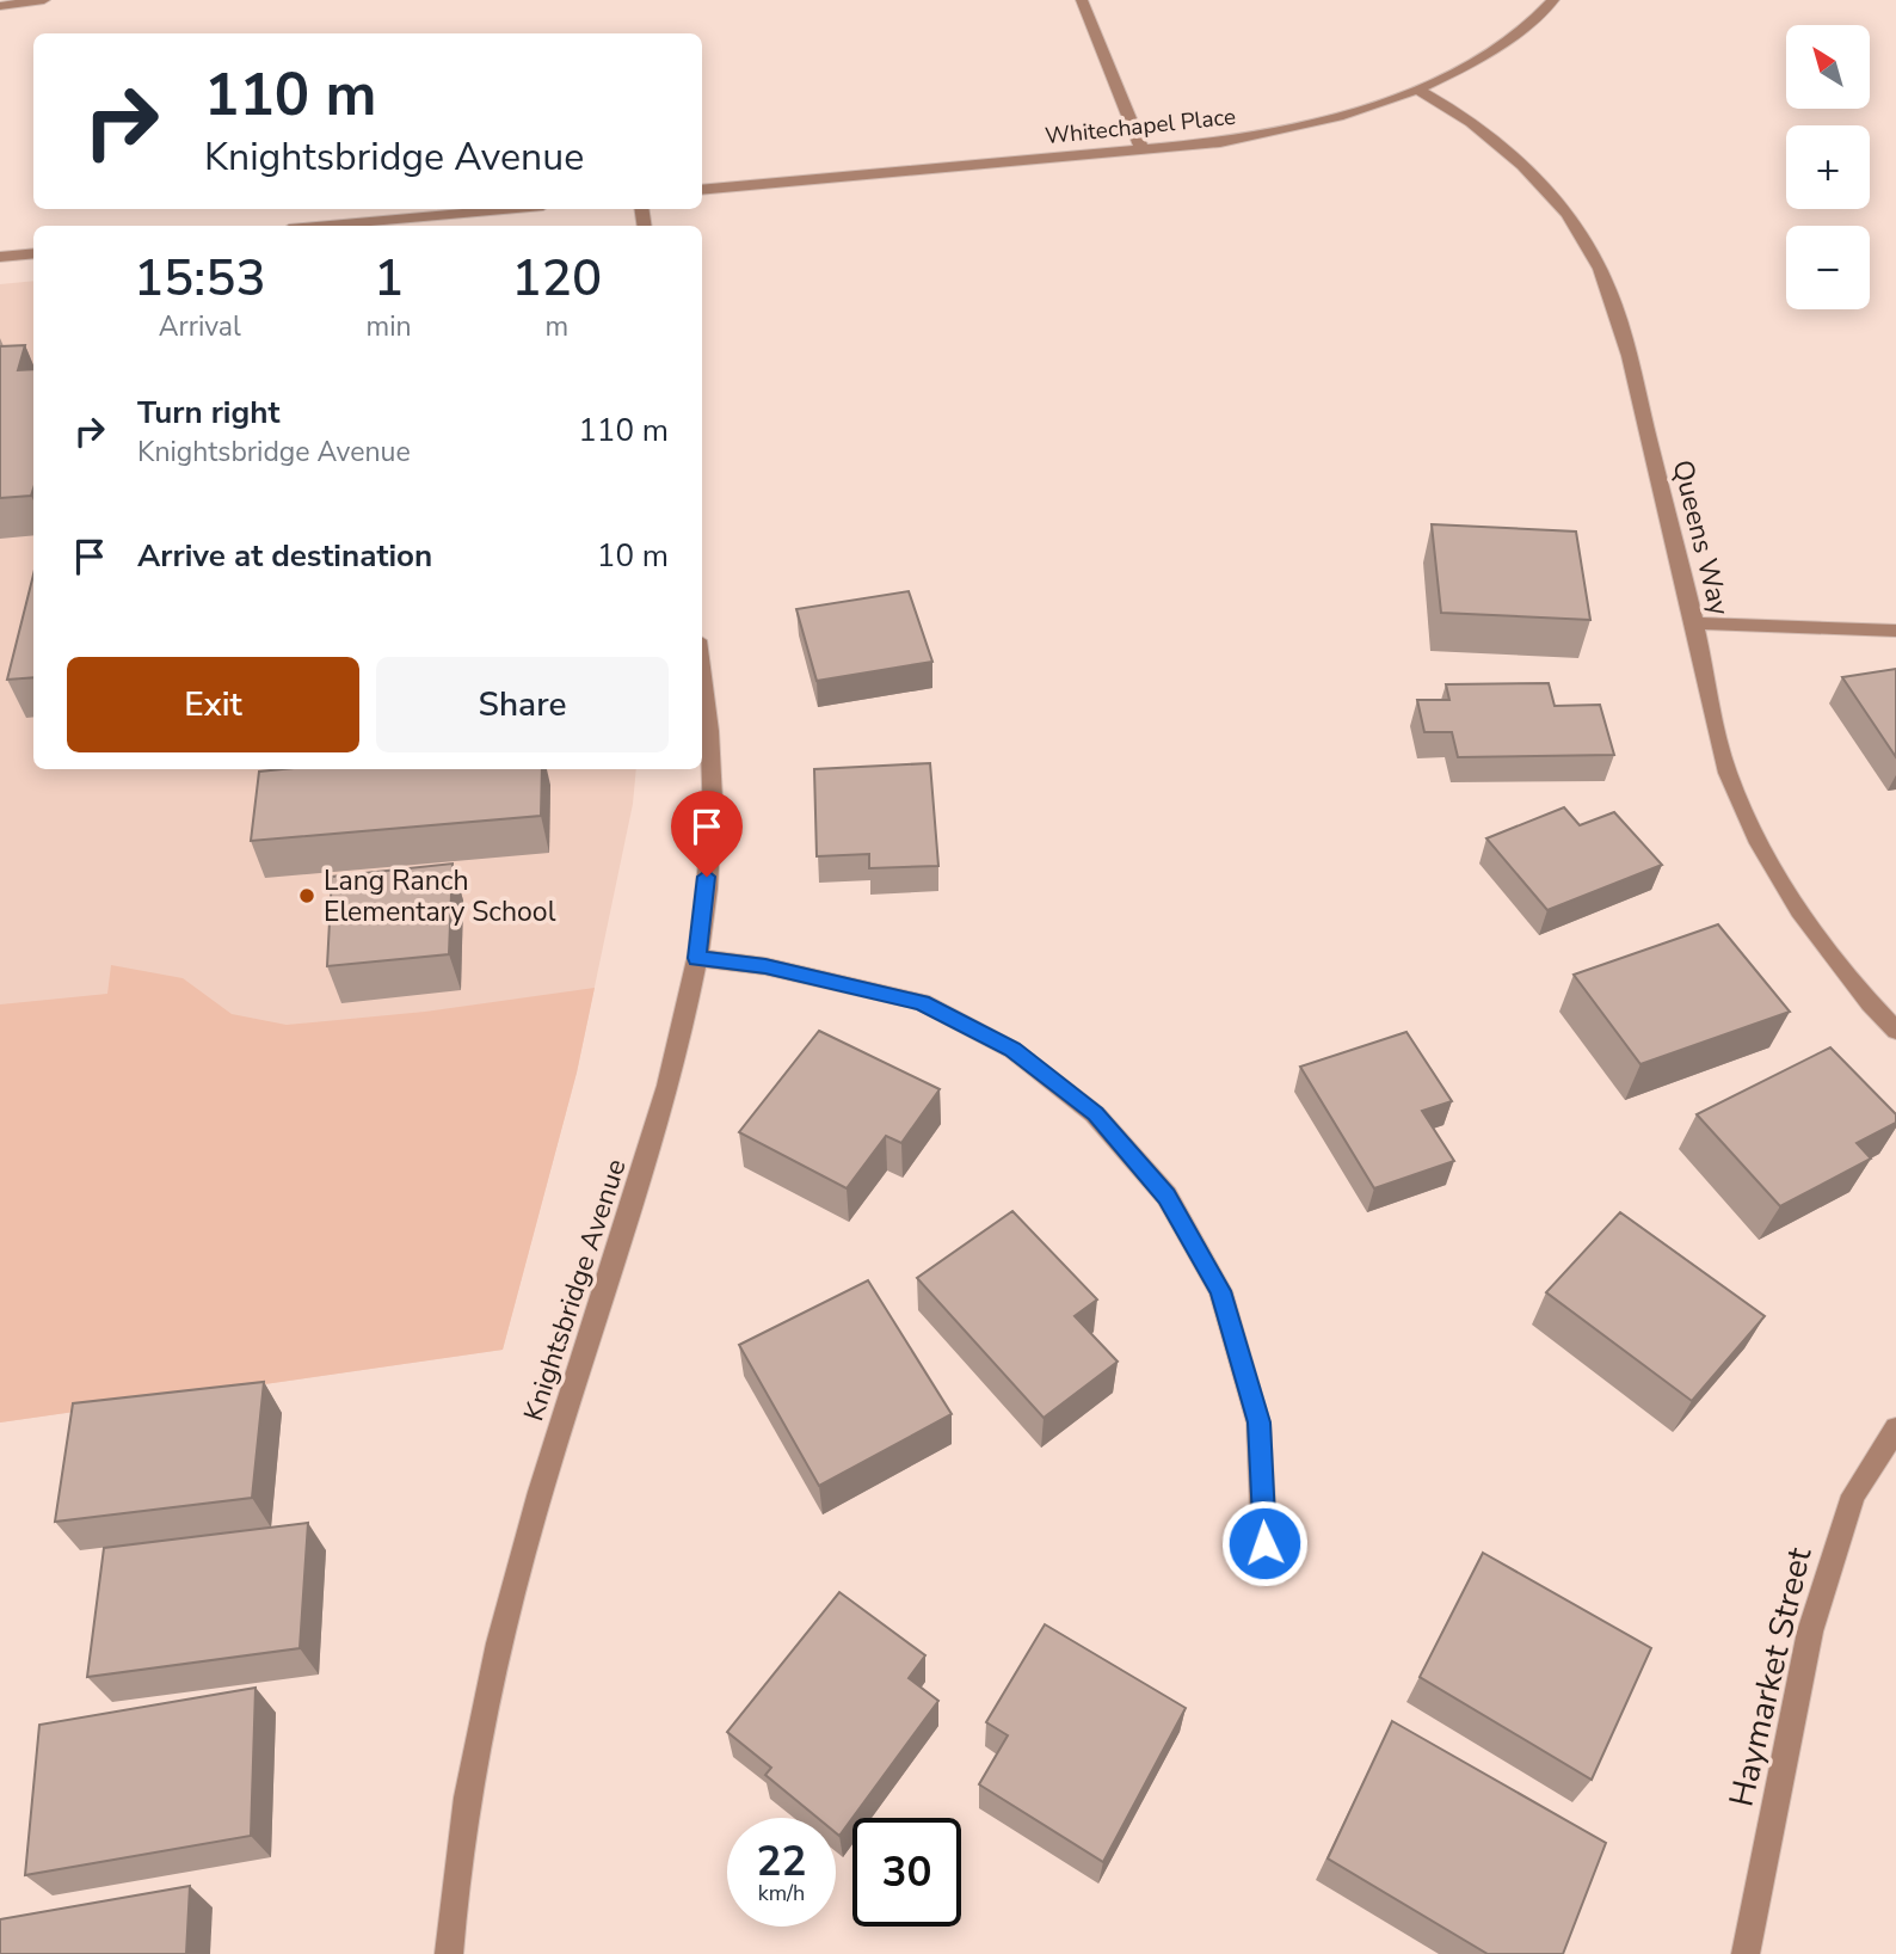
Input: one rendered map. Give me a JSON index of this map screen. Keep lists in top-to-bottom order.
{
  "streets": {
    "street": [
      "Whitechapel Place",
      "Queens Way",
      "Knightsbridge Avenue",
      "Haymarket Street"
    ]
  },
  "crossings": [
    ["Whitechapel Place", "Queens Way"]
  ],
  "places": ["Lang Ranch Elementary School"],
  "north": "top left",
  "page": {
    "map_buttons": ["+", "−"],
    "turn": ["110 m", "Knightsbridge Avenue"],
    "eta": [
      "15:53",
      "Arrival",
      "1",
      "min",
      "120",
      "m"
    ],
    "list": [
      {
        "name": "Turn right",
        "note": "Knightsbridge Avenue",
        "value": "110 m"
      },
      {
        "name": "Arrive at destination",
        "value": "10 m"
      }
    ],
    "buttons": ["Exit", "Share"],
    "speed": "22 km/h",
    "limit": "30"
  }
}
